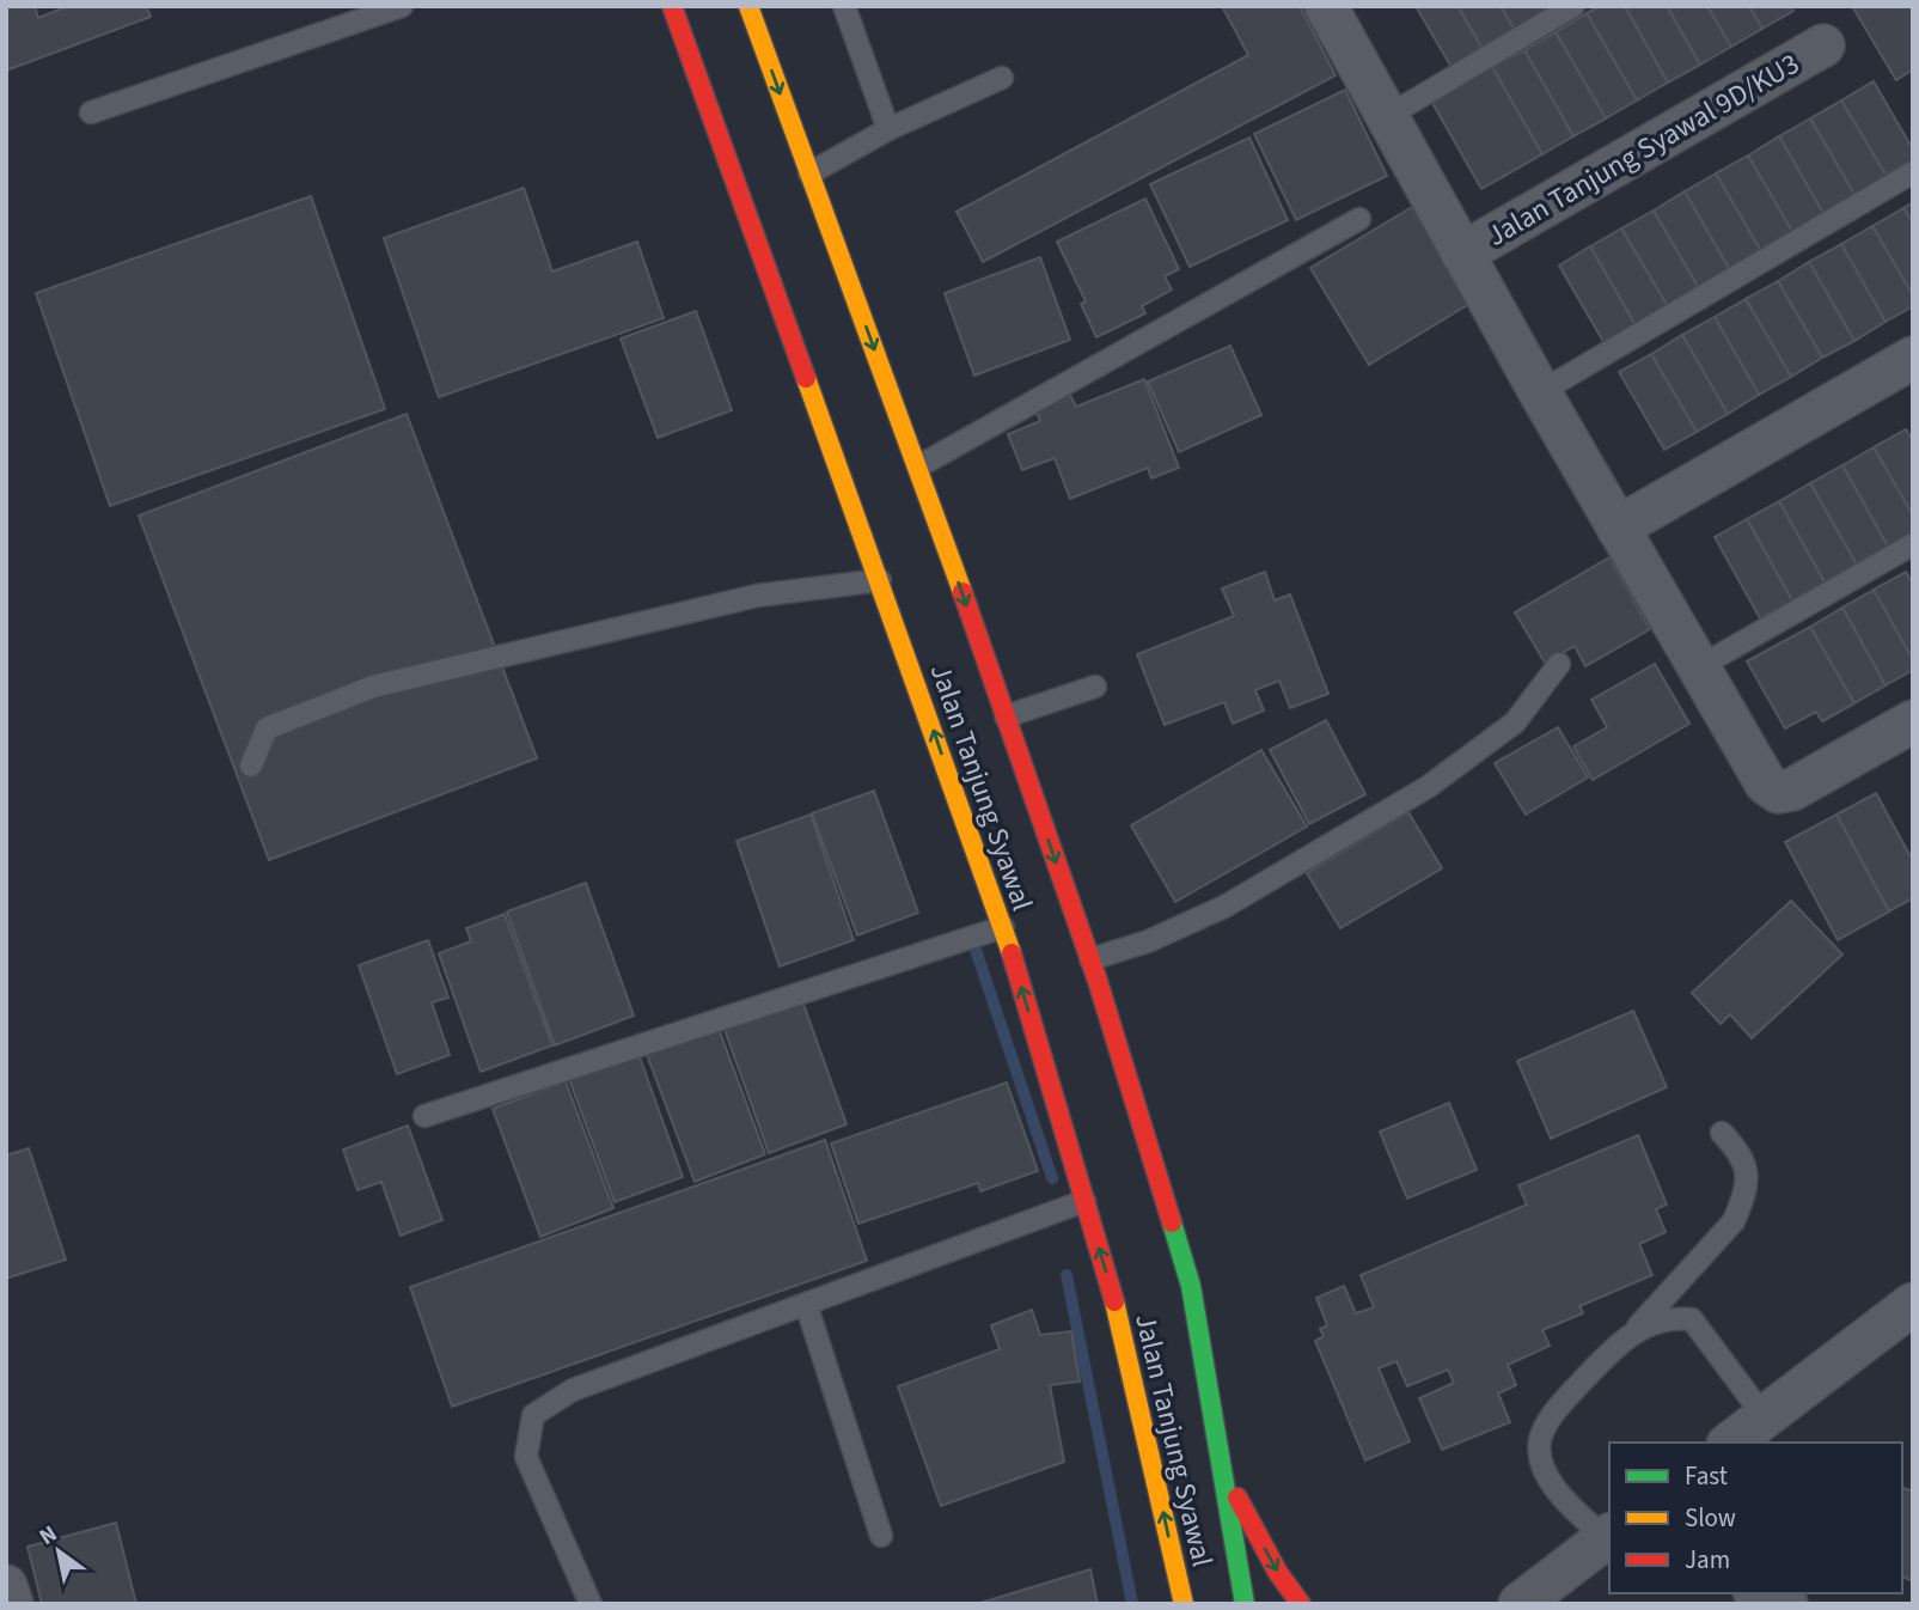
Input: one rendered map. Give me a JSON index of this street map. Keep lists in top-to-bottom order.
{
  "streets": {
    "main road": ["Jalan Tanjung Syawal"],
    "street": ["Jalan Tanjung Syawal 9D/KU3"]
  },
  "legend": ["Fast", "Slow", "Jam"],
  "north": "top left"
}
